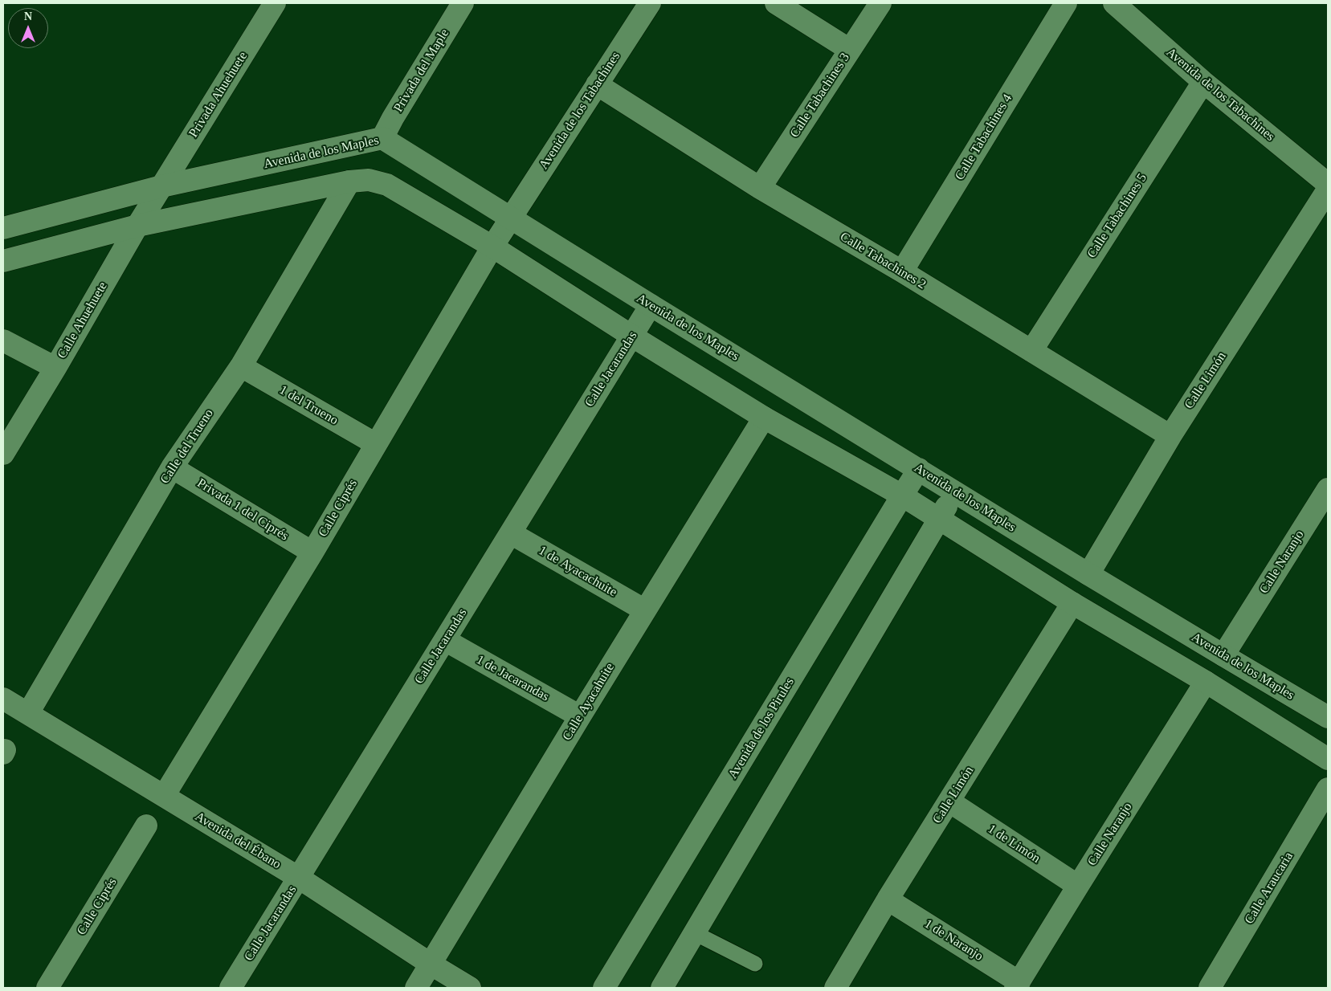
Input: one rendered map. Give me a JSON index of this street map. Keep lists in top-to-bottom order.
{
  "streets": {
    "street": [
      "Privada del Maple",
      "Privada Ahuehuete",
      "Avenida de los Tabachines",
      "Calle Tabachines 3",
      "Calle Tabachines 4",
      "Avenida de los Maples",
      "Calle Tabachines 5",
      "Calle Tabachines 2",
      "Calle Ahuehuete",
      "Calle Jacarandas",
      "Calle Limón",
      "1 del Trueno",
      "Calle del Trueno",
      "Calle Ciprés",
      "Privada 1 del Ciprés",
      "Calle Naranjo",
      "1 de Ayacachuite",
      "1 de Jacarandas",
      "Calle Ayacahuite",
      "Avenida de los Pirules",
      "Avenida del Ébano",
      "1 de Limón",
      "Calle Araucaria",
      "1 de Naranjo"
    ]
  },
  "crossings": [
    ["Privada del Maple", "Avenida de los Maples"],
    ["Privada Ahuehuete", "Avenida de los Maples"],
    ["Privada Ahuehuete", "Calle Ahuehuete"],
    ["Avenida de los Tabachines", "Avenida de los Maples"],
    ["Avenida de los Tabachines", "Calle Tabachines 5"],
    ["Avenida de los Tabachines", "Calle Tabachines 2"],
    ["Avenida de los Tabachines", "Calle Ciprés"],
    ["Calle Tabachines 3", "Calle Tabachines 2"],
    ["Calle Tabachines 4", "Calle Tabachines 2"],
    ["Avenida de los Maples", "Calle Ahuehuete"],
    ["Avenida de los Maples", "Calle Jacarandas"],
    ["Avenida de los Maples", "Calle Limón"],
    ["Avenida de los Maples", "Calle Ciprés"],
    ["Avenida de los Maples", "Calle Naranjo"],
    ["Avenida de los Maples", "Avenida de los Pirules"],
    ["Calle Tabachines 5", "Calle Tabachines 2"],
    ["Calle Tabachines 2", "Calle Limón"],
    ["Calle Jacarandas", "1 de Ayacachuite"],
    ["Calle Jacarandas", "1 de Jacarandas"],
    ["Calle Jacarandas", "Avenida del Ébano"],
    ["Calle Limón", "1 de Limón"],
    ["Calle Limón", "1 de Naranjo"],
    ["1 del Trueno", "Calle del Trueno"],
    ["1 del Trueno", "Calle Ciprés"],
    ["Calle del Trueno", "Privada 1 del Ciprés"],
    ["Calle del Trueno", "Avenida del Ébano"],
    ["Calle Ciprés", "Privada 1 del Ciprés"],
    ["Calle Ciprés", "Avenida del Ébano"],
    ["Calle Naranjo", "1 de Limón"],
    ["Calle Naranjo", "1 de Naranjo"],
    ["1 de Ayacachuite", "Calle Ayacahuite"],
    ["1 de Jacarandas", "Calle Ayacahuite"],
    ["Calle Ayacahuite", "Avenida del Ébano"]
  ],
  "north": "top"
}
